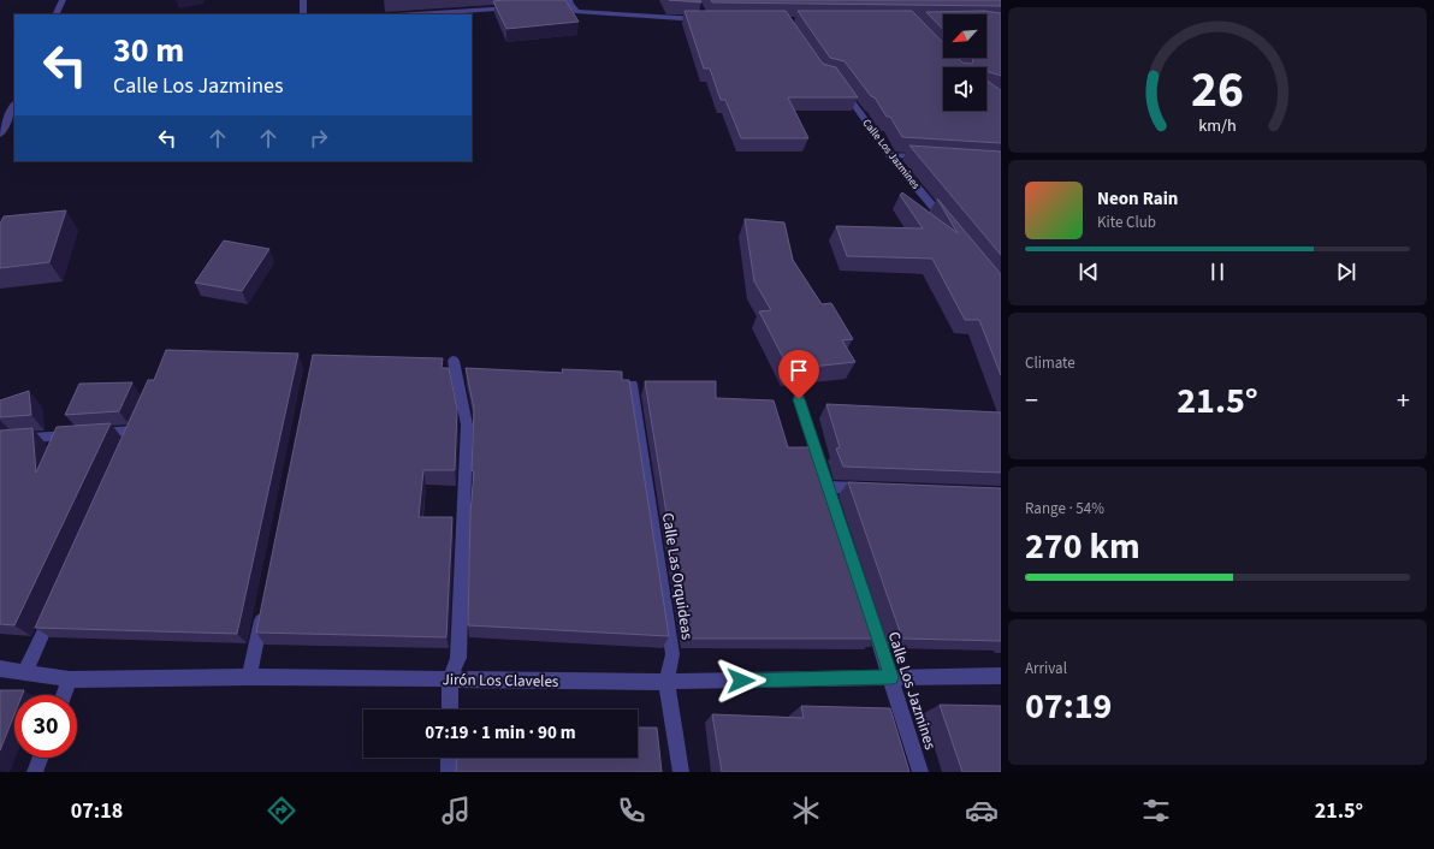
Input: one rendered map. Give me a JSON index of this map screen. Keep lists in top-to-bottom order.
{
  "streets": {
    "street": ["Calle Los Jazmines", "Calle Las Orquideas", "Jirón Los Claveles"]
  },
  "crossings": [
    ["Calle Los Jazmines", "Jirón Los Claveles"],
    ["Calle Las Orquideas", "Jirón Los Claveles"]
  ],
  "north": "bottom left",
  "page": {
    "turn": ["30 m", "Calle Los Jazmines"],
    "song": ["Neon Rain", "Kite Club"],
    "tile": [
      "Climate",
      ["Range · 54%", "270 km"],
      ["Arrival", "07:19"]
    ],
    "heat": ["−", "21.5°", "+"],
    "limit": "30",
    "trip": "07:19 · 1 min · 90 m",
    "tabs": ["07:18", "21.5°"],
    "gauge": ["26", "km/h"]
  }
}
